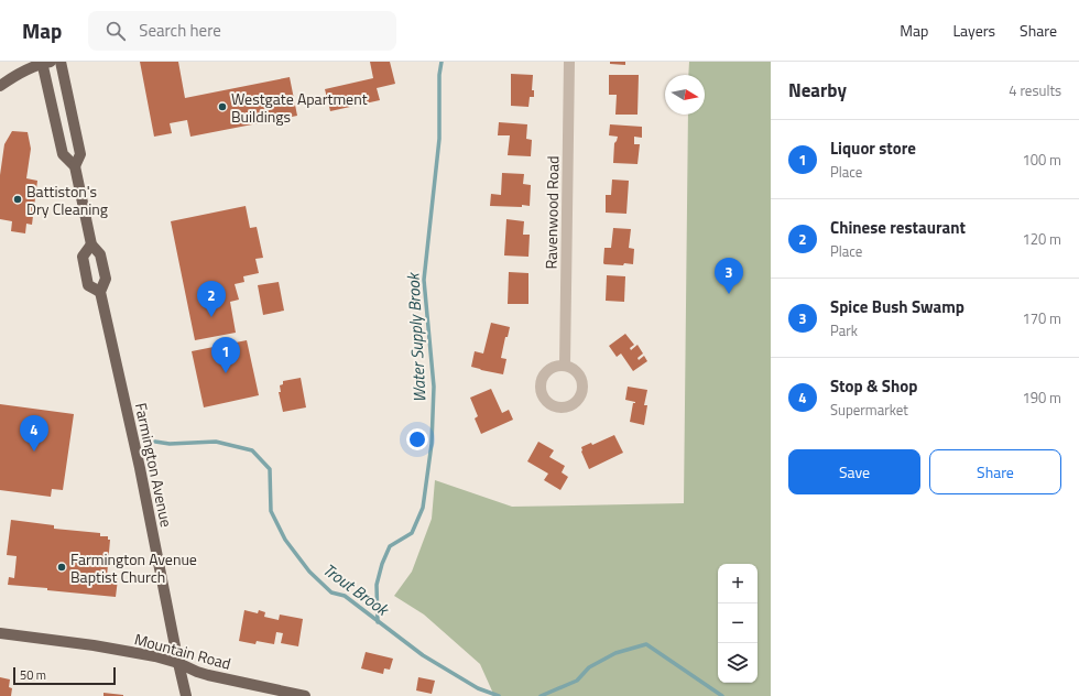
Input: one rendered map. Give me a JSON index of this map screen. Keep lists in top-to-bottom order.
{
  "streets": {
    "main road": ["Farmington Avenue", "Mountain Road"],
    "street": ["Ravenwood Road"]
  },
  "crossings": [
    ["Farmington Avenue", "Mountain Road"]
  ],
  "water": ["Water Supply Brook", "Trout Brook"],
  "places": ["Westgate Apartment Buildings", "Battiston's Dry Cleaning", "Farmington Avenue Baptist Church"],
  "scale_bar": "50 m",
  "north": "right",
  "page": {
    "header": "Map",
    "search": "Search here",
    "nav": ["Map", "Layers", "Share"],
    "heading": ["Nearby", "4 results"],
    "list": [
      {
        "mark": "1",
        "name": "Liquor store",
        "note": "Place",
        "value": "100 m"
      },
      {
        "mark": "2",
        "name": "Chinese restaurant",
        "note": "Place",
        "value": "120 m"
      },
      {
        "mark": "3",
        "name": "Spice Bush Swamp",
        "note": "Park",
        "value": "170 m"
      },
      {
        "mark": "4",
        "name": "Stop & Shop",
        "note": "Supermarket",
        "value": "190 m"
      }
    ],
    "pins": [
      "3",
      "2",
      "1",
      "4"
    ],
    "buttons": ["Save", "Share"],
    "map_buttons": ["+", "−"],
    "scale": "50 m"
  }
}
